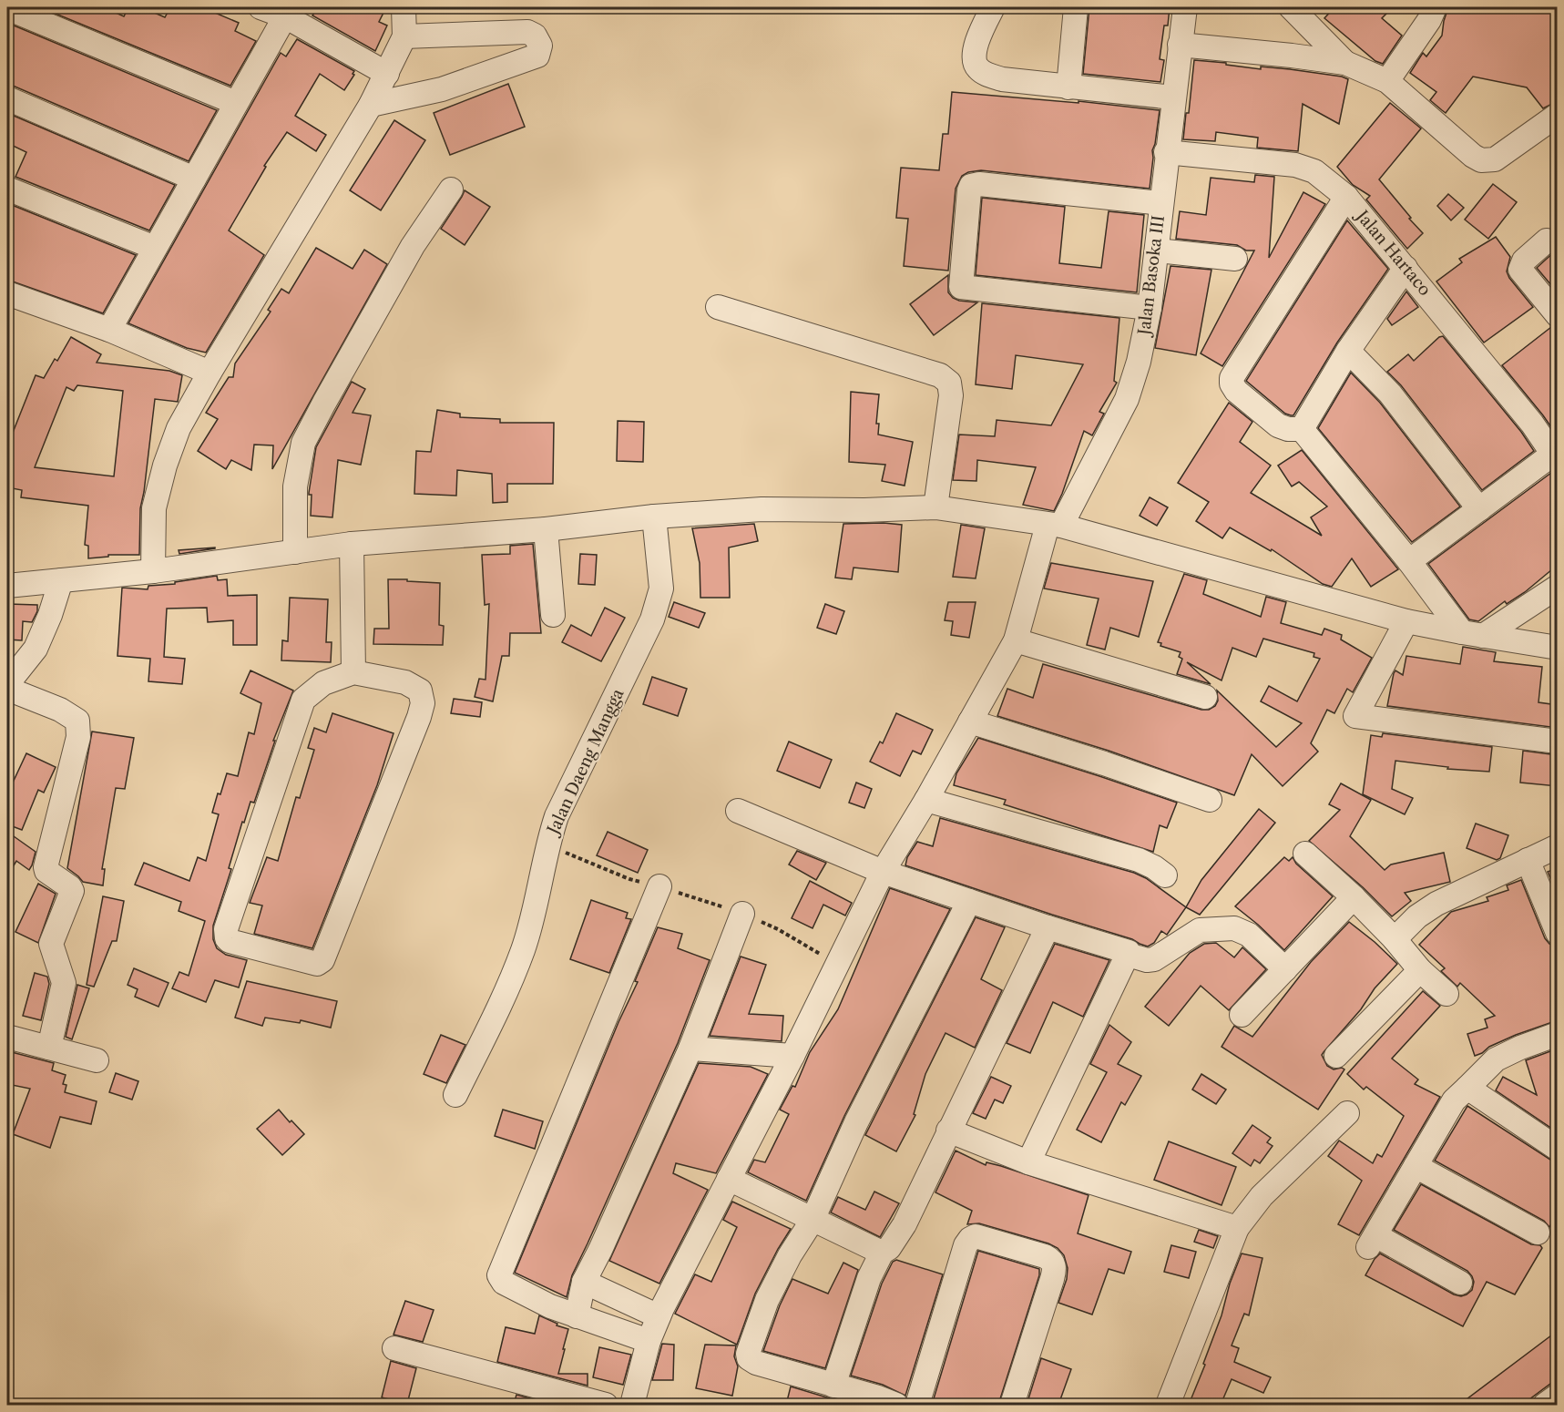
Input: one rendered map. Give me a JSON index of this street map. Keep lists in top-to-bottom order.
{
  "streets": {
    "street": ["Jalan Hartaco", "Jalan Basoka III", "Jalan Daeng Mangga"]
  },
  "crossings": [
    ["Jalan Hartaco", "Jalan Basoka III"]
  ]
}
